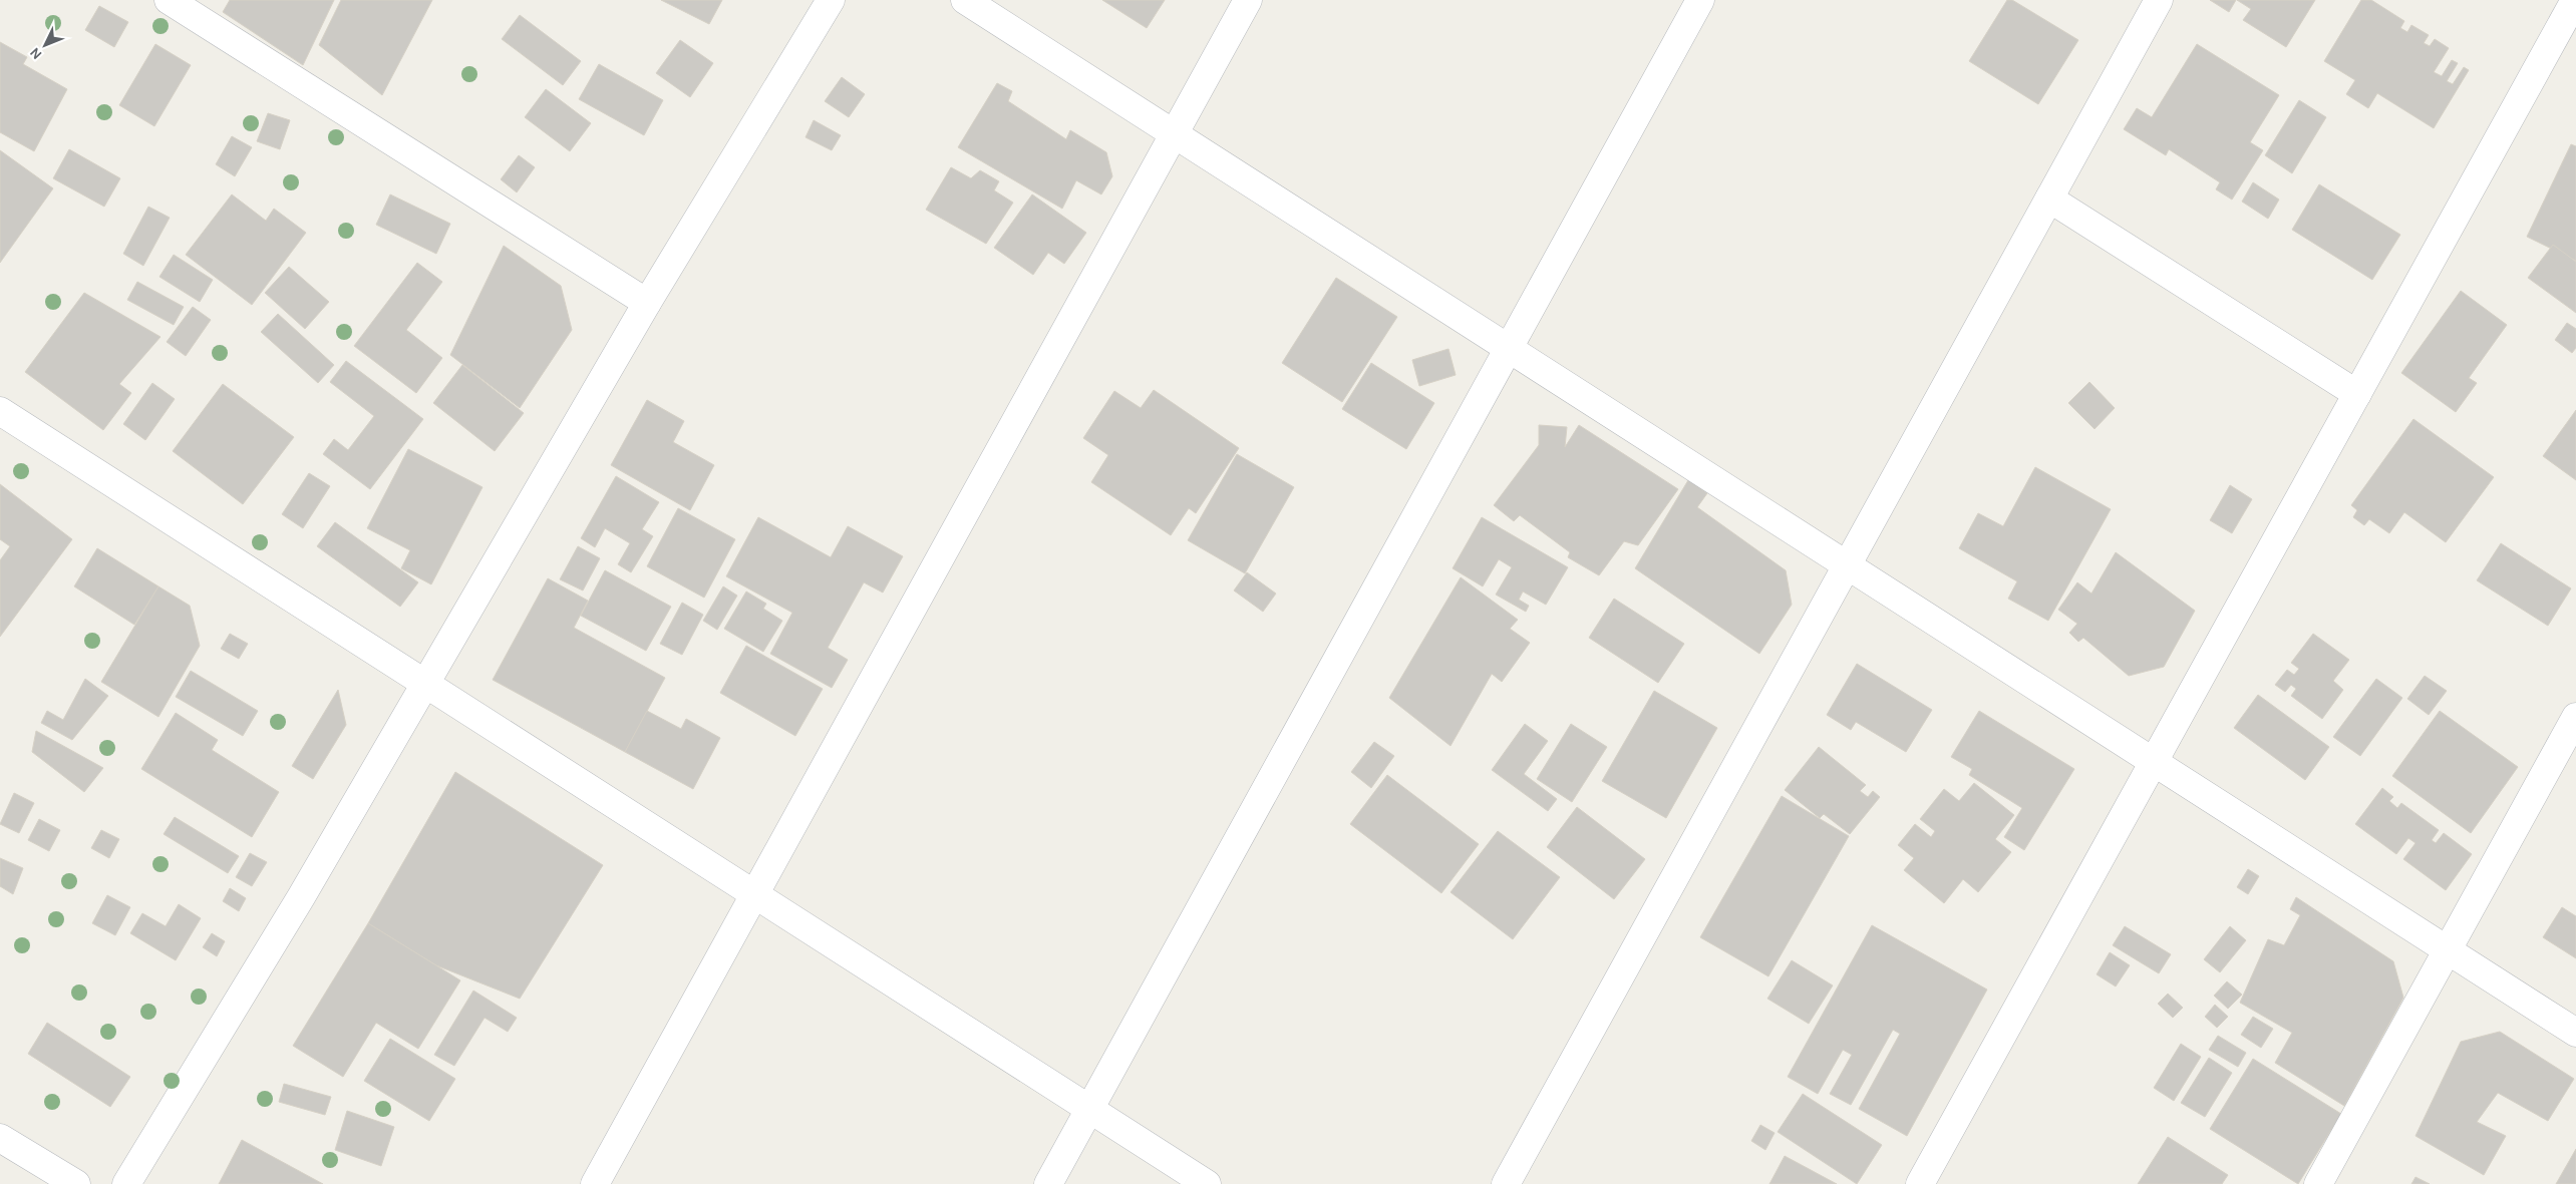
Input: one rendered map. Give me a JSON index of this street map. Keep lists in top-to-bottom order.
{
  "north": "bottom left"
}
